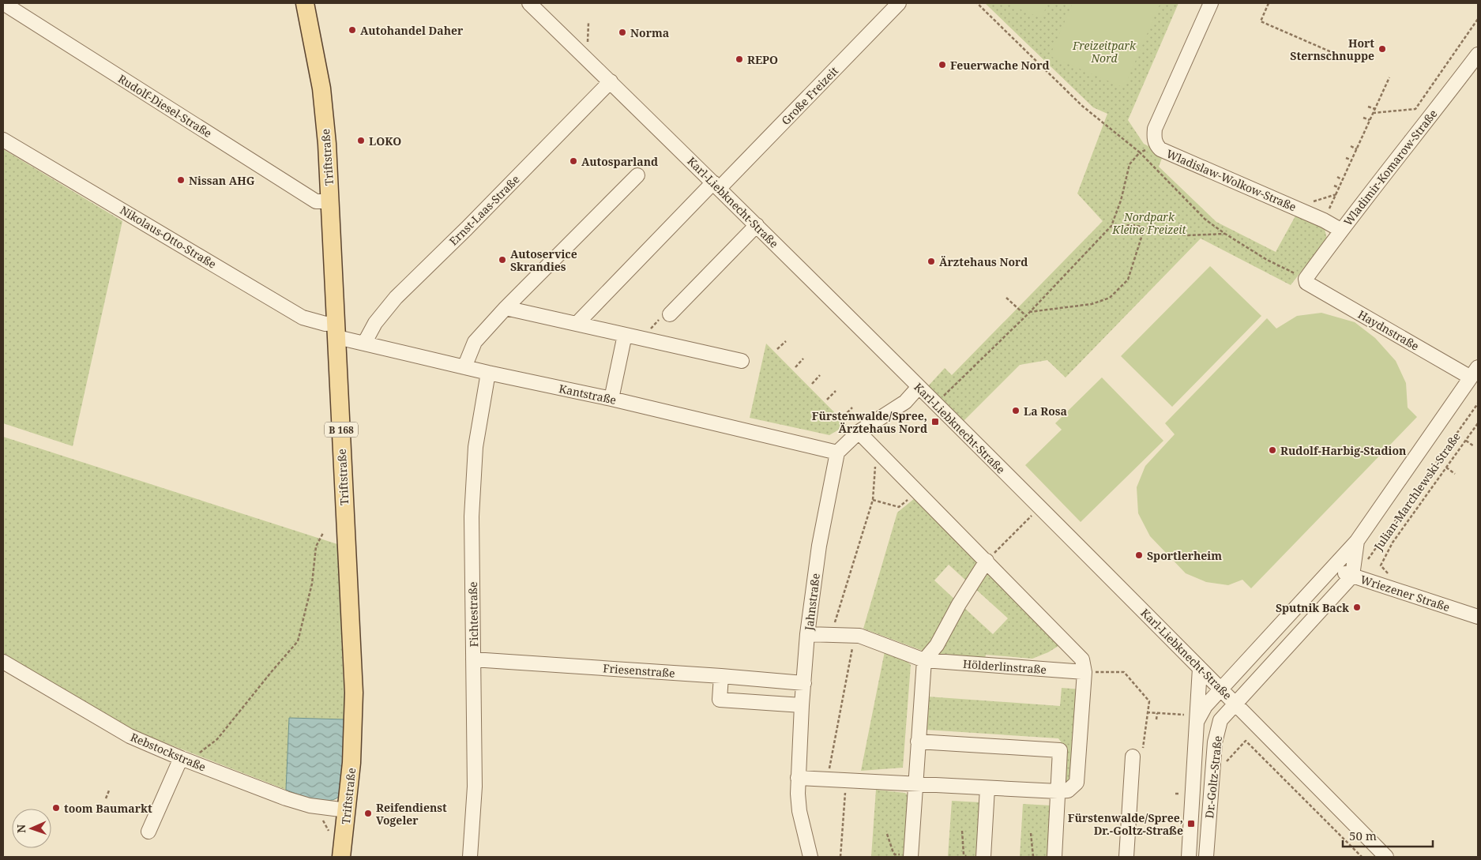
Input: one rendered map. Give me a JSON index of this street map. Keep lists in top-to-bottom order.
{
  "streets": {
    "main road": ["Triftstraße", "B 168"],
    "street": [
      "Große Freizeit",
      "Rudolf-Diesel-Straße",
      "Wladimir-Komarow-Straße",
      "Wladislaw-Wolkow-Straße",
      "Karl-Liebknecht-Straße",
      "Ernst-Laas-Straße",
      "Nikolaus-Otto-Straße",
      "Haydnstraße",
      "Kantstraße",
      "Julian-Marchlewski-Straße",
      "Wriezener Straße",
      "Jahnstraße",
      "Fichtestraße",
      "Hölderlinstraße",
      "Friesenstraße",
      "Rebstockstraße",
      "Dr.-Goltz-Straße"
    ]
  },
  "crossings": [
    ["Große Freizeit", "Karl-Liebknecht-Straße"],
    ["Rudolf-Diesel-Straße", "Triftstraße"],
    ["Triftstraße", "Nikolaus-Otto-Straße"],
    ["Triftstraße", "Kantstraße"],
    ["Triftstraße", "Rebstockstraße"],
    ["Wladimir-Komarow-Straße", "Wladislaw-Wolkow-Straße"],
    ["Wladimir-Komarow-Straße", "Haydnstraße"],
    ["Karl-Liebknecht-Straße", "Ernst-Laas-Straße"],
    ["Karl-Liebknecht-Straße", "Julian-Marchlewski-Straße"],
    ["Karl-Liebknecht-Straße", "Dr.-Goltz-Straße"],
    ["Ernst-Laas-Straße", "Kantstraße"],
    ["Nikolaus-Otto-Straße", "Kantstraße"],
    ["Haydnstraße", "Julian-Marchlewski-Straße"],
    ["Kantstraße", "Jahnstraße"],
    ["Kantstraße", "Fichtestraße"],
    ["Julian-Marchlewski-Straße", "Wriezener Straße"],
    ["Julian-Marchlewski-Straße", "Dr.-Goltz-Straße"],
    ["Jahnstraße", "Hölderlinstraße"],
    ["Jahnstraße", "Friesenstraße"],
    ["Fichtestraße", "Friesenstraße"]
  ],
  "parks": ["Freizeitpark Nord", "Nordpark Kleine Freizeit"],
  "places": {
    "other": [
      "Autohandel Daher",
      "Norma",
      "Hort Sternschnuppe",
      "REPO",
      "Feuerwache Nord",
      "LOKO",
      "Autosparland",
      "Nissan AHG",
      "Autoservice Skrandies",
      "Ärztehaus Nord",
      "La Rosa",
      "Rudolf-Harbig-Stadion",
      "Sportlerheim",
      "Sputnik Back",
      "toom Baumarkt",
      "Reifendienst Vogeler"
    ],
    "transit": ["Fürstenwalde/Spree, Ärztehaus Nord", "Fürstenwalde/Spree, Dr.-Goltz-Straße"]
  },
  "scale_bar": "50 m",
  "north": "left"
}
